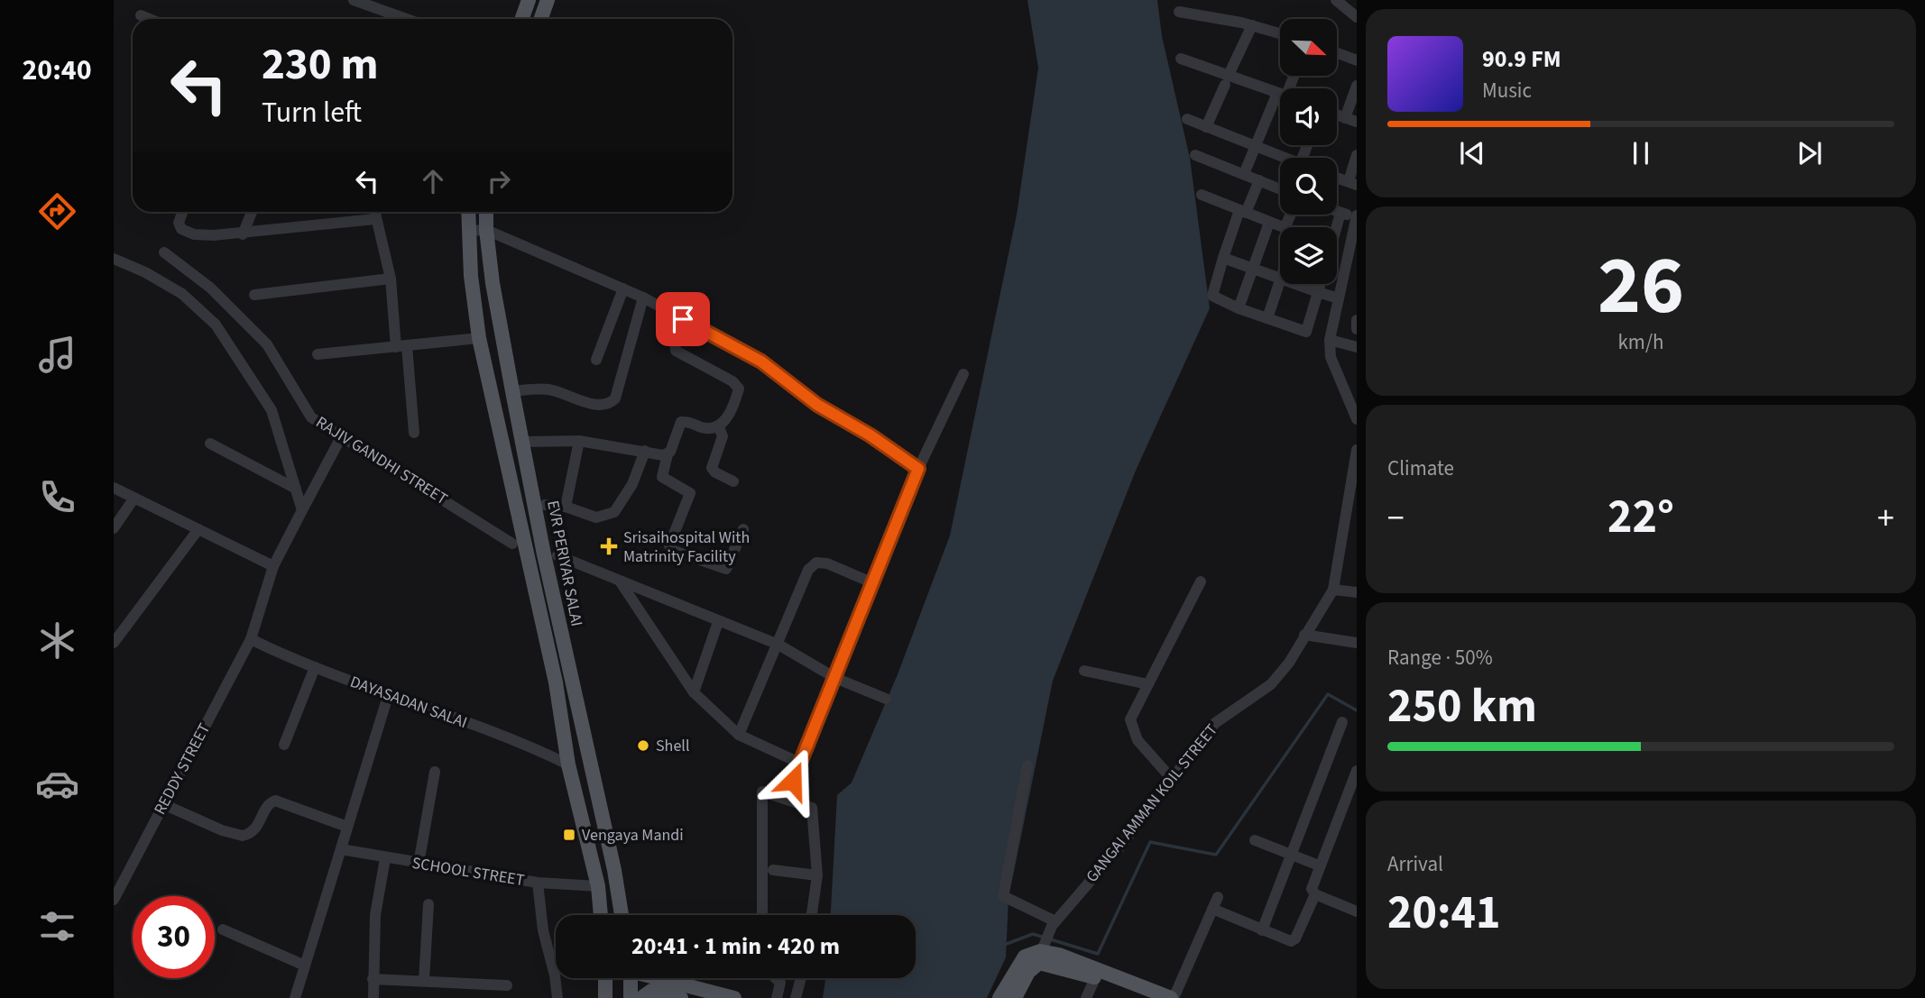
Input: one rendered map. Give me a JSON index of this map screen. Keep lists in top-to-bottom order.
{
  "streets": {
    "main road": ["EVR PERIYAR SALAI"],
    "street": [
      "RAJIV GANDHI STREET",
      "DAYASADAN SALAI",
      "REDDY STREET",
      "GANGAI AMMAN KOIL STREET",
      "SCHOOL STREET"
    ]
  },
  "crossings": [
    ["RAJIV GANDHI STREET", "REDDY STREET"],
    ["EVR PERIYAR SALAI", "DAYASADAN SALAI"],
    ["EVR PERIYAR SALAI", "SCHOOL STREET"],
    ["DAYASADAN SALAI", "REDDY STREET"]
  ],
  "places": {
    "health": ["Srisaihospital With Matrinity Facility"],
    "other": ["Shell"],
    "transit": ["Vengaya Mandi"]
  },
  "north": "bottom right",
  "page": {
    "tabs": "20:40",
    "turn": ["230 m", "Turn left"],
    "song": ["90.9 FM", "Music"],
    "tile": [
      ["26", "km/h"],
      "Climate",
      ["Range · 50%", "250 km"],
      ["Arrival", "20:41"]
    ],
    "heat": ["−", "22°", "+"],
    "limit": "30",
    "trip": "20:41 · 1 min · 420 m"
  }
}
